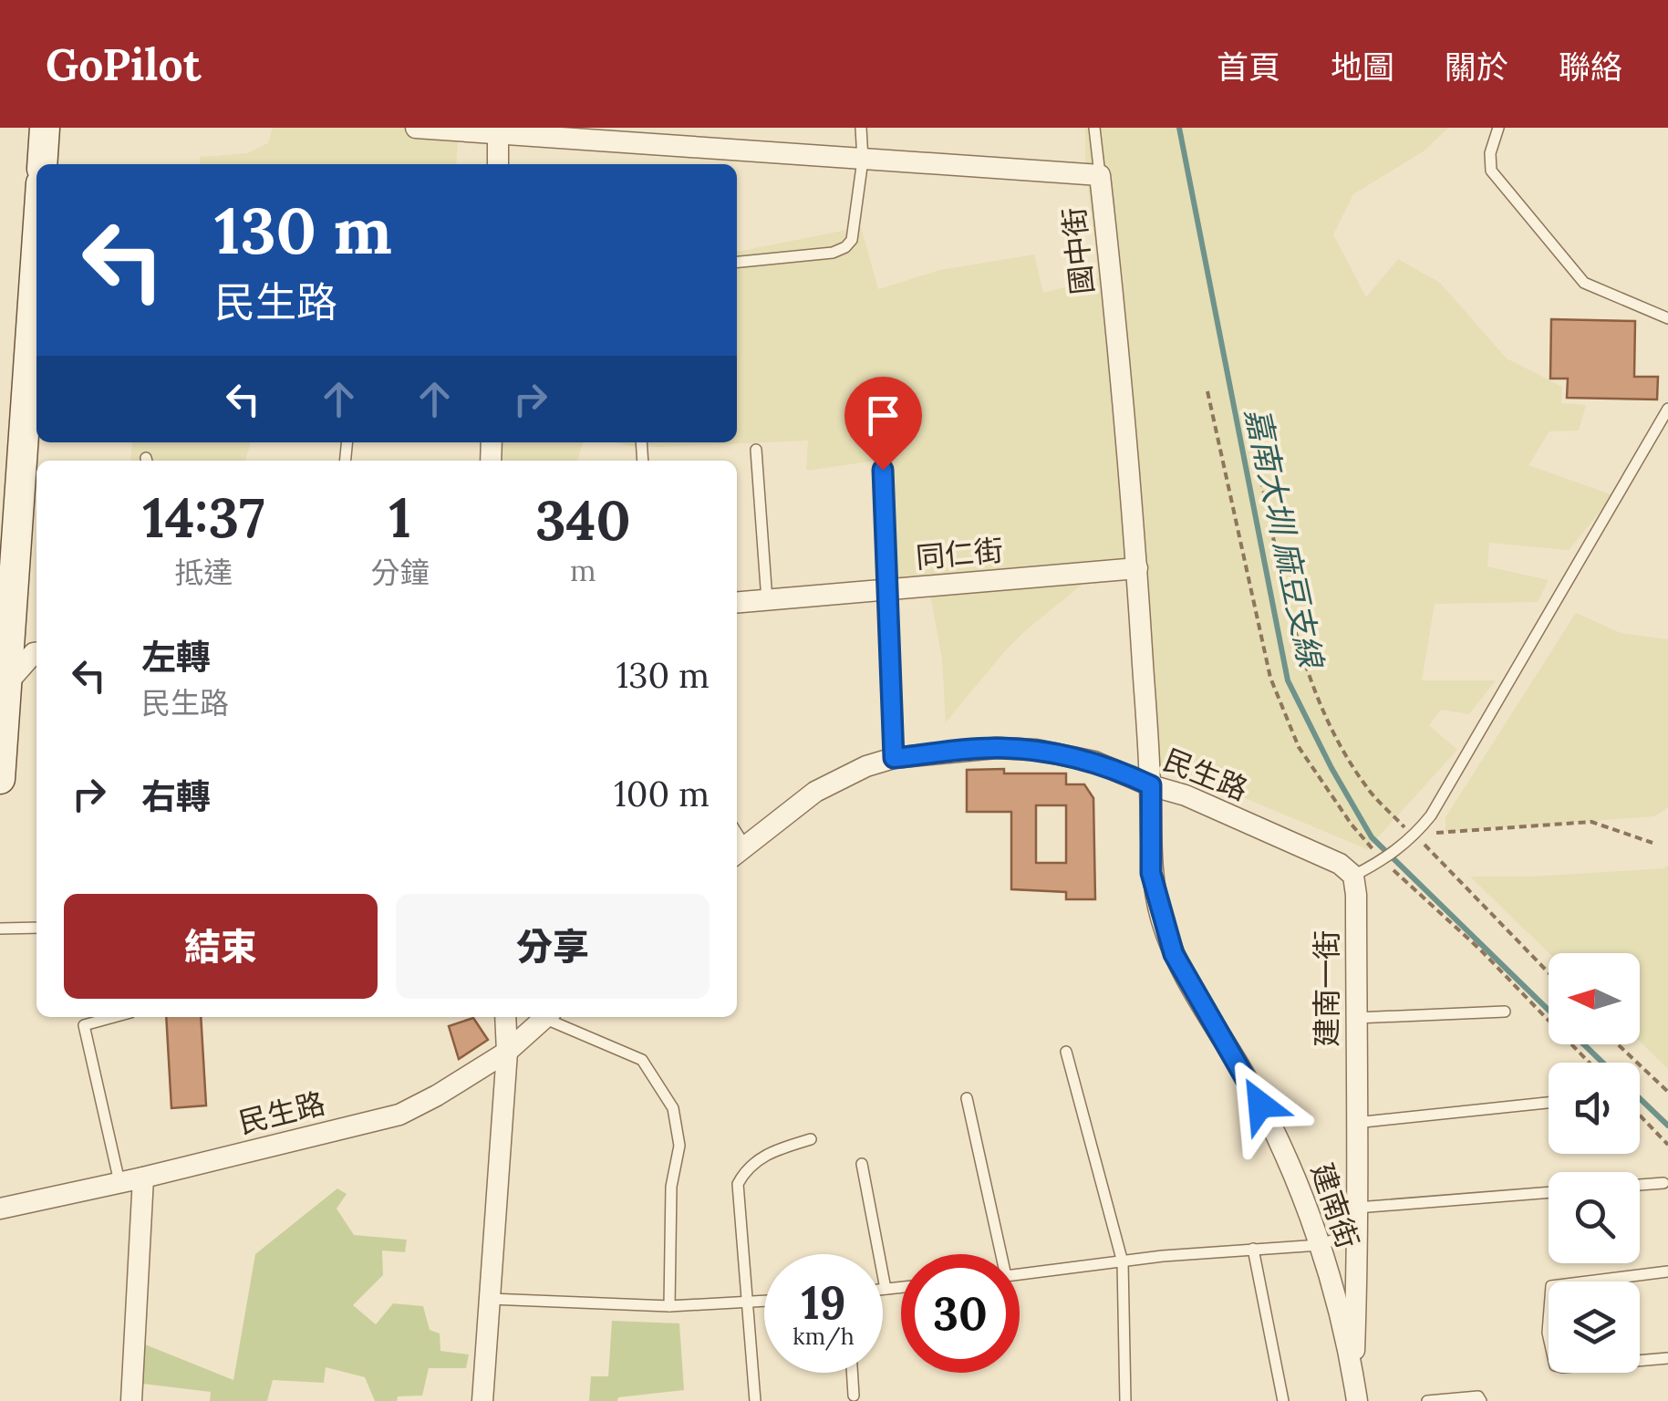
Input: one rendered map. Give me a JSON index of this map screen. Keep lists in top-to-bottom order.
{
  "streets": {
    "street": [
      "國中街",
      "同仁街",
      "民生路",
      "建南一街",
      "建南街"
    ]
  },
  "crossings": [
    ["國中街", "同仁街"],
    ["國中街", "民生路"],
    ["國中街", "建南街"],
    ["民生路", "建南一街"],
    ["民生路", "建南街"],
    ["建南一街", "建南街"]
  ],
  "water": ["嘉南大圳 麻豆支線"],
  "north": "left",
  "page": {
    "header": "GoPilot",
    "nav": [
      "首頁",
      "地圖",
      "關於",
      "聯絡"
    ],
    "turn": ["130 m", "民生路"],
    "eta": [
      "14:37",
      "抵達",
      "1",
      "分鐘",
      "340",
      "m"
    ],
    "list": [
      {
        "name": "左轉",
        "note": "民生路",
        "value": "130 m"
      },
      {
        "name": "右轉",
        "value": "100 m"
      }
    ],
    "buttons": ["結束", "分享"],
    "speed": "19 km/h",
    "limit": "30"
  }
}
